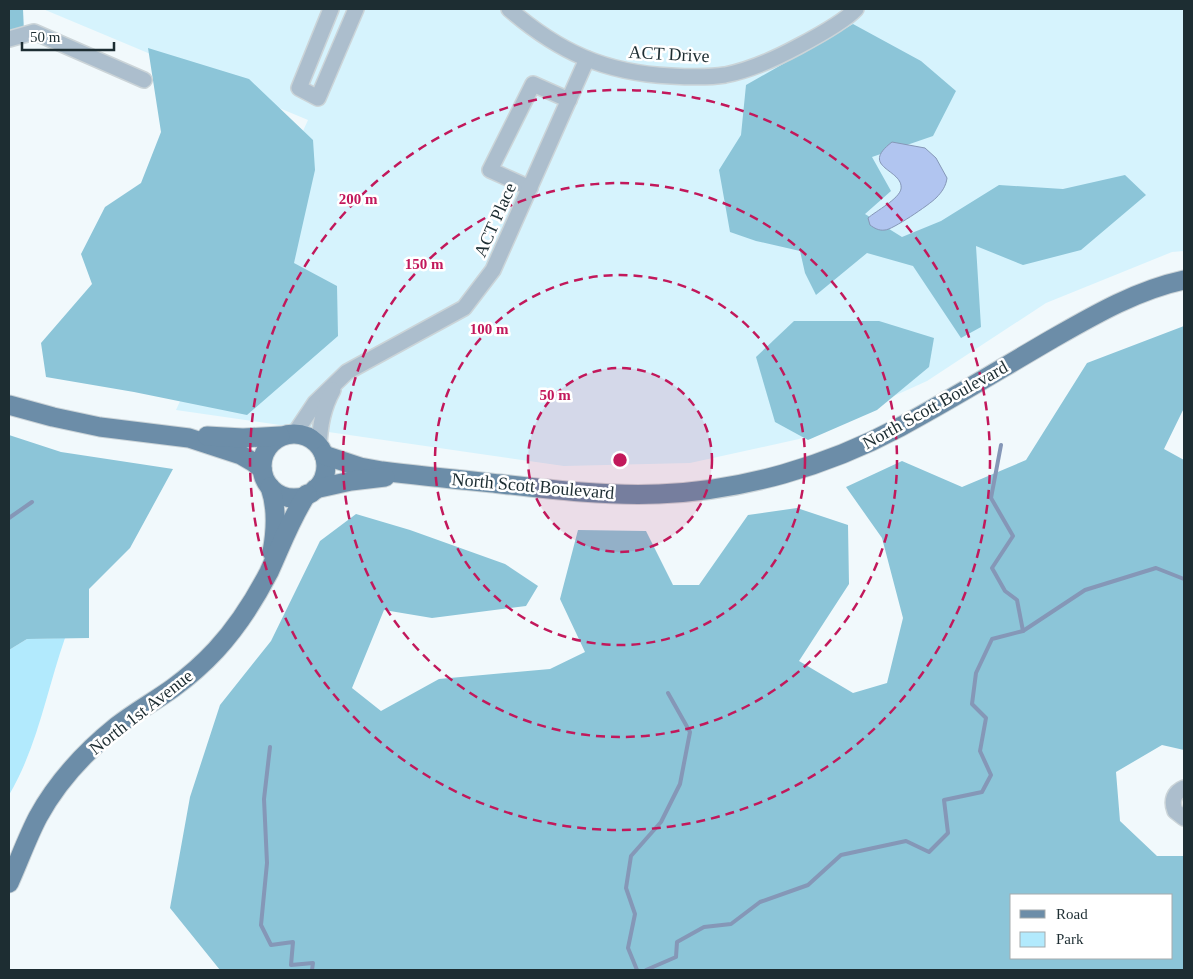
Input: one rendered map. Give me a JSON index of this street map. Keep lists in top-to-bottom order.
{
  "streets": {
    "main road": ["North Scott Boulevard", "North 1st Avenue"],
    "street": ["ACT Drive", "ACT Place"]
  },
  "crossings": [
    ["ACT Drive", "ACT Place"],
    ["ACT Place", "North Scott Boulevard"],
    ["ACT Place", "North 1st Avenue"],
    ["North Scott Boulevard", "North 1st Avenue"]
  ],
  "legend": ["Road", "Park"],
  "scale_bar": "50 m",
  "rings": [
    "200 m",
    "150 m",
    "100 m",
    "50 m"
  ]
}
